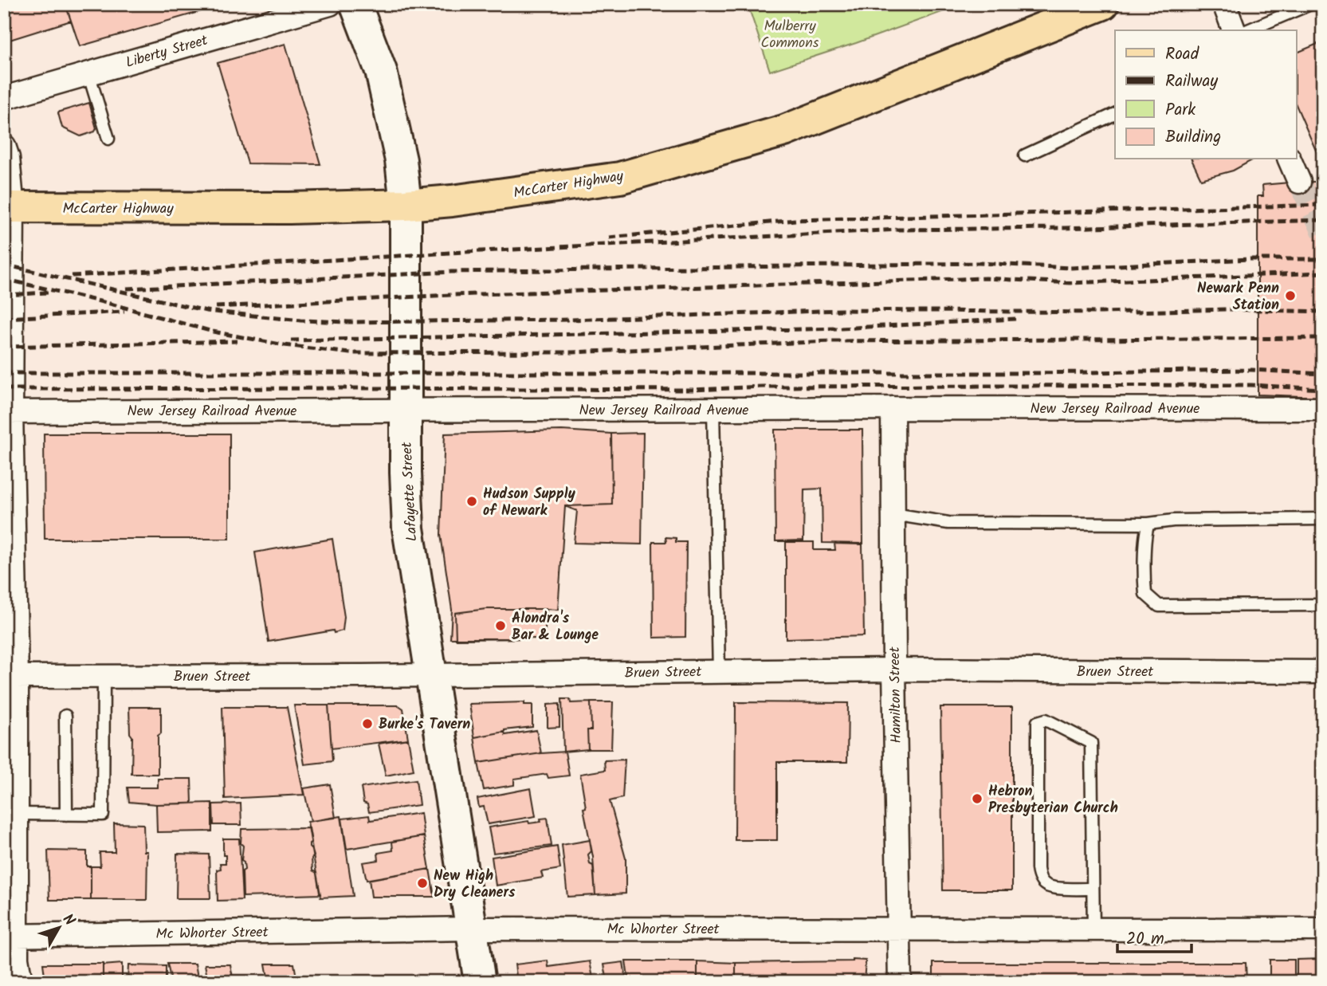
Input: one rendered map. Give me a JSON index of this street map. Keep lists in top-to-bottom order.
{
  "streets": {
    "main road": ["McCarter Highway"],
    "street": [
      "Liberty Street",
      "New Jersey Railroad Avenue",
      "Lafayette Street",
      "Bruen Street",
      "Hamilton Street",
      "Mc Whorter Street"
    ]
  },
  "crossings": [
    ["McCarter Highway", "Lafayette Street"],
    ["New Jersey Railroad Avenue", "Lafayette Street"],
    ["New Jersey Railroad Avenue", "Hamilton Street"],
    ["Lafayette Street", "Bruen Street"],
    ["Lafayette Street", "Mc Whorter Street"],
    ["Bruen Street", "Hamilton Street"],
    ["Hamilton Street", "Mc Whorter Street"]
  ],
  "parks": ["Mulberry Commons"],
  "places": [
    "Newark Penn Station",
    "Hudson Supply of Newark",
    "Alondra's Bar & Lounge",
    "Burke's Tavern",
    "Hebron Presbyterian Church",
    "New High Dry Cleaners"
  ],
  "legend": [
    "Road",
    "Railway",
    "Park",
    "Building"
  ],
  "scale_bar": "20 m",
  "north": "top right"
}
